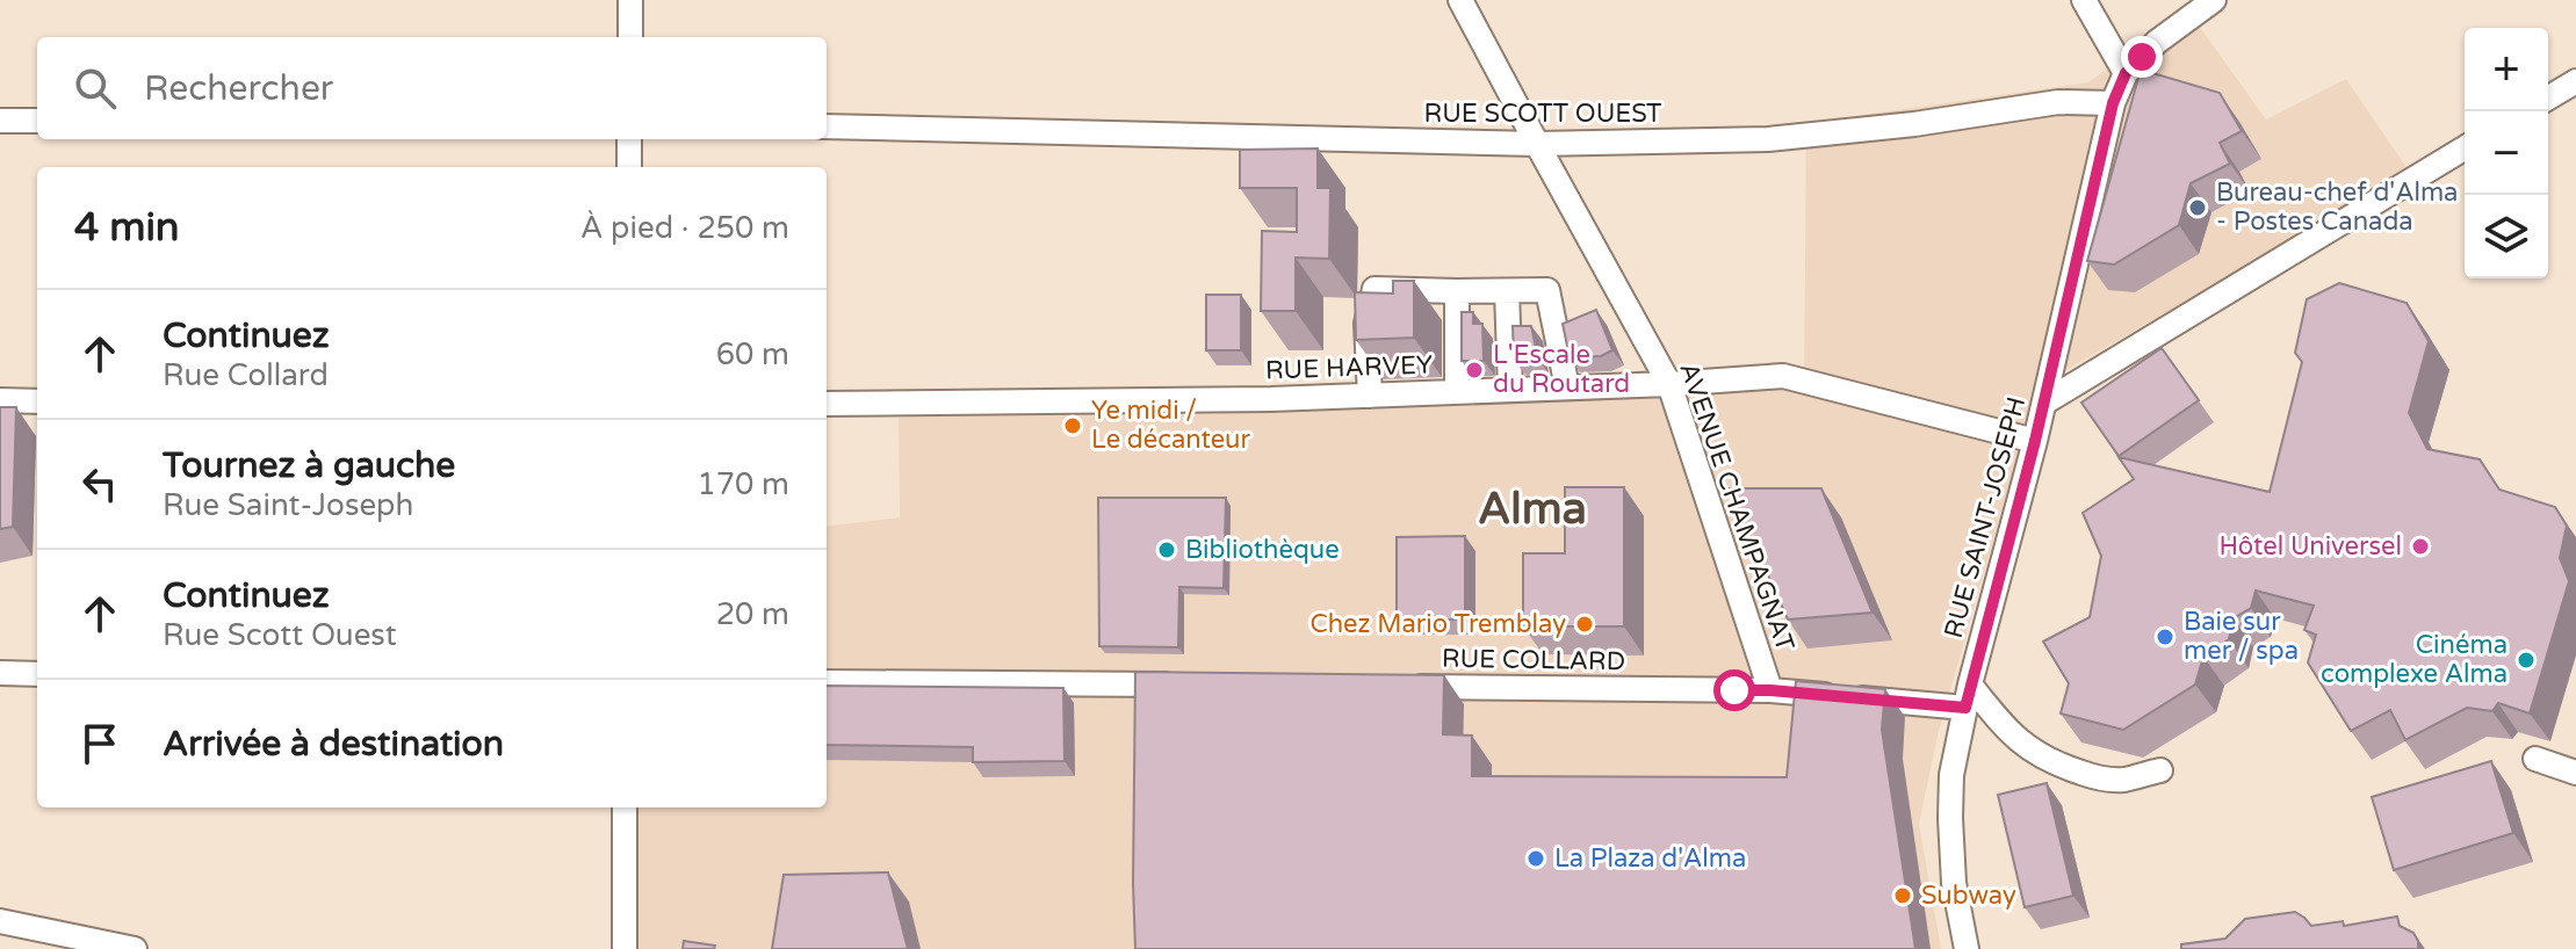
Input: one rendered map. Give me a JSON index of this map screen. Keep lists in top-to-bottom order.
{
  "streets": {
    "street": [
      "RUE SCOTT OUEST",
      "RUE HARVEY",
      "AVENUE CHAMPAGNAT",
      "RUE SAINT-JOSEPH",
      "RUE COLLARD"
    ]
  },
  "crossings": [
    ["RUE SCOTT OUEST", "AVENUE CHAMPAGNAT"],
    ["RUE SCOTT OUEST", "RUE SAINT-JOSEPH"],
    ["RUE HARVEY", "AVENUE CHAMPAGNAT"],
    ["RUE HARVEY", "RUE SAINT-JOSEPH"],
    ["AVENUE CHAMPAGNAT", "RUE COLLARD"],
    ["RUE SAINT-JOSEPH", "RUE COLLARD"]
  ],
  "districts": ["Alma"],
  "places": [
    "Bureau-chef d'Alma - Postes Canada",
    "L'Escale du Routard",
    "Ye midi / Le décanteur",
    "Hôtel Universel",
    "Bibliothèque",
    "Chez Mario Tremblay",
    "Baie sur mer / spa",
    "Cinéma complexe Alma",
    "La Plaza d'Alma",
    "Subway"
  ],
  "page": {
    "map_buttons": ["+", "−"],
    "search": "Rechercher",
    "heading": ["4 min", "À pied · 250 m"],
    "list": [
      ["Continuez", "Rue Collard", "60 m"],
      ["Tournez à gauche", "Rue Saint-Joseph", "170 m"],
      ["Continuez", "Rue Scott Ouest", "20 m"],
      "Arrivée à destination"
    ]
  }
}
